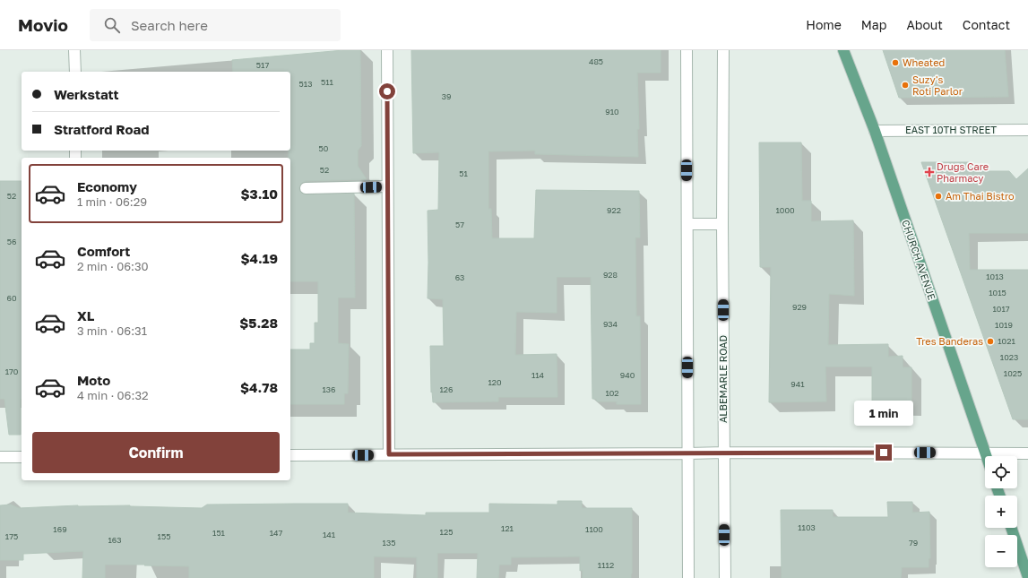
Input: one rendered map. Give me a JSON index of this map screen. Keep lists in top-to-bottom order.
{
  "streets": {
    "main road": ["CHURCH AVENUE"],
    "street": ["EAST 10TH STREET", "ALBEMARLE ROAD"]
  },
  "crossings": [
    ["EAST 10TH STREET", "CHURCH AVENUE"]
  ],
  "places": {
    "other": [
      "Wheated",
      "Suzy's Roti Parlor",
      "Am Thai Bistro",
      "Tres Banderas"
    ],
    "health": ["Drugs Care Pharmacy"]
  },
  "house_numbers": [
    "485",
    "517",
    "511",
    "513",
    "39",
    "910",
    "50",
    "52",
    "51",
    "52",
    "922",
    "1000",
    "57",
    "56",
    "928",
    "1013",
    "63",
    "1015",
    "60",
    "929",
    "1017",
    "934",
    "1019",
    "1021",
    "1023",
    "170",
    "1025",
    "114",
    "940",
    "120",
    "941",
    "136",
    "126",
    "102",
    "1103",
    "121",
    "169",
    "1100",
    "125",
    "151",
    "147",
    "141",
    "175",
    "155",
    "163",
    "135",
    "79",
    "1112"
  ],
  "page": {
    "header": "Movio",
    "search": "Search here",
    "nav": [
      "Home",
      "Map",
      "About",
      "Contact"
    ],
    "banner": ["Werkstatt", "Stratford Road"],
    "list": [
      {
        "name": "Economy",
        "note": "1 min · 06:29",
        "value": "$3.10"
      },
      {
        "name": "Comfort",
        "note": "2 min · 06:30",
        "value": "$4.19"
      },
      {
        "name": "XL",
        "note": "3 min · 06:31",
        "value": "$5.28"
      },
      {
        "name": "Moto",
        "note": "4 min · 06:32",
        "value": "$4.78"
      }
    ],
    "bubble": "1 min",
    "buttons": "Confirm",
    "map_buttons": ["+", "−"]
  }
}
